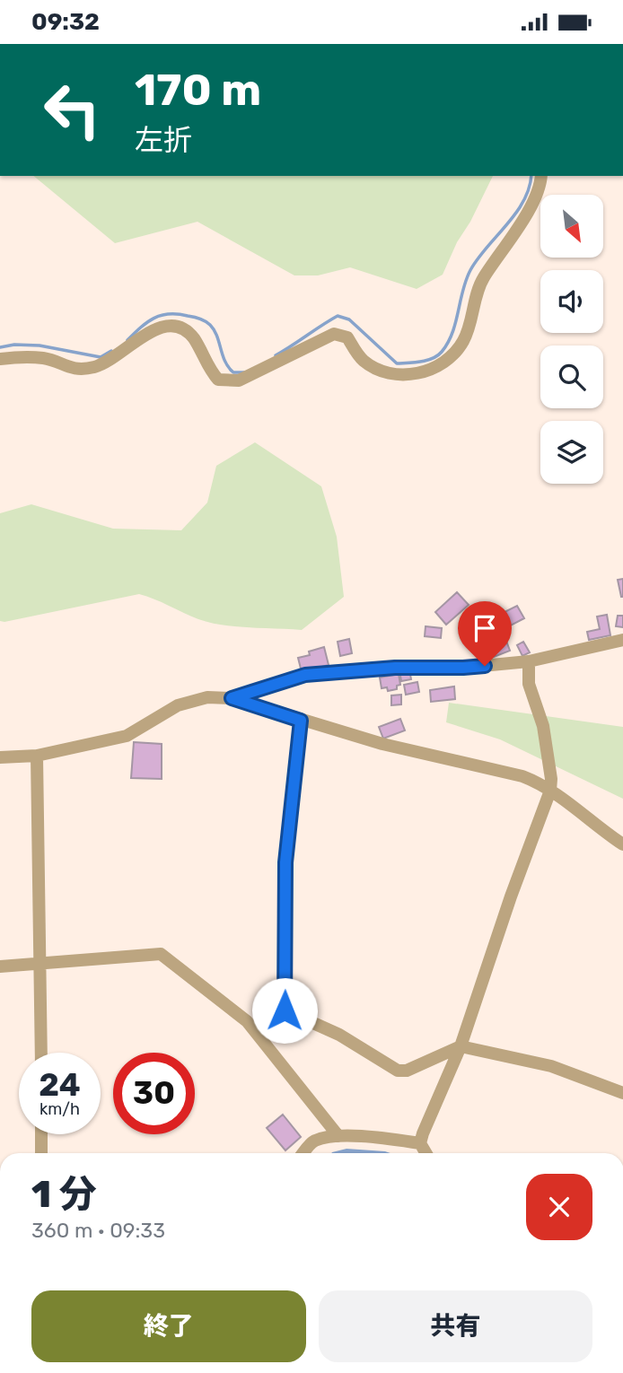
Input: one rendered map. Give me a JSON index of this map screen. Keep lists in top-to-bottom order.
{
  "north": "bottom right",
  "page": {
    "status": "09:32",
    "turn": ["170 m", "左折"],
    "speed": "24 km/h",
    "limit": "30",
    "heading": ["1 分", "360 m · 09:33"],
    "buttons": ["終了", "共有"]
  }
}
